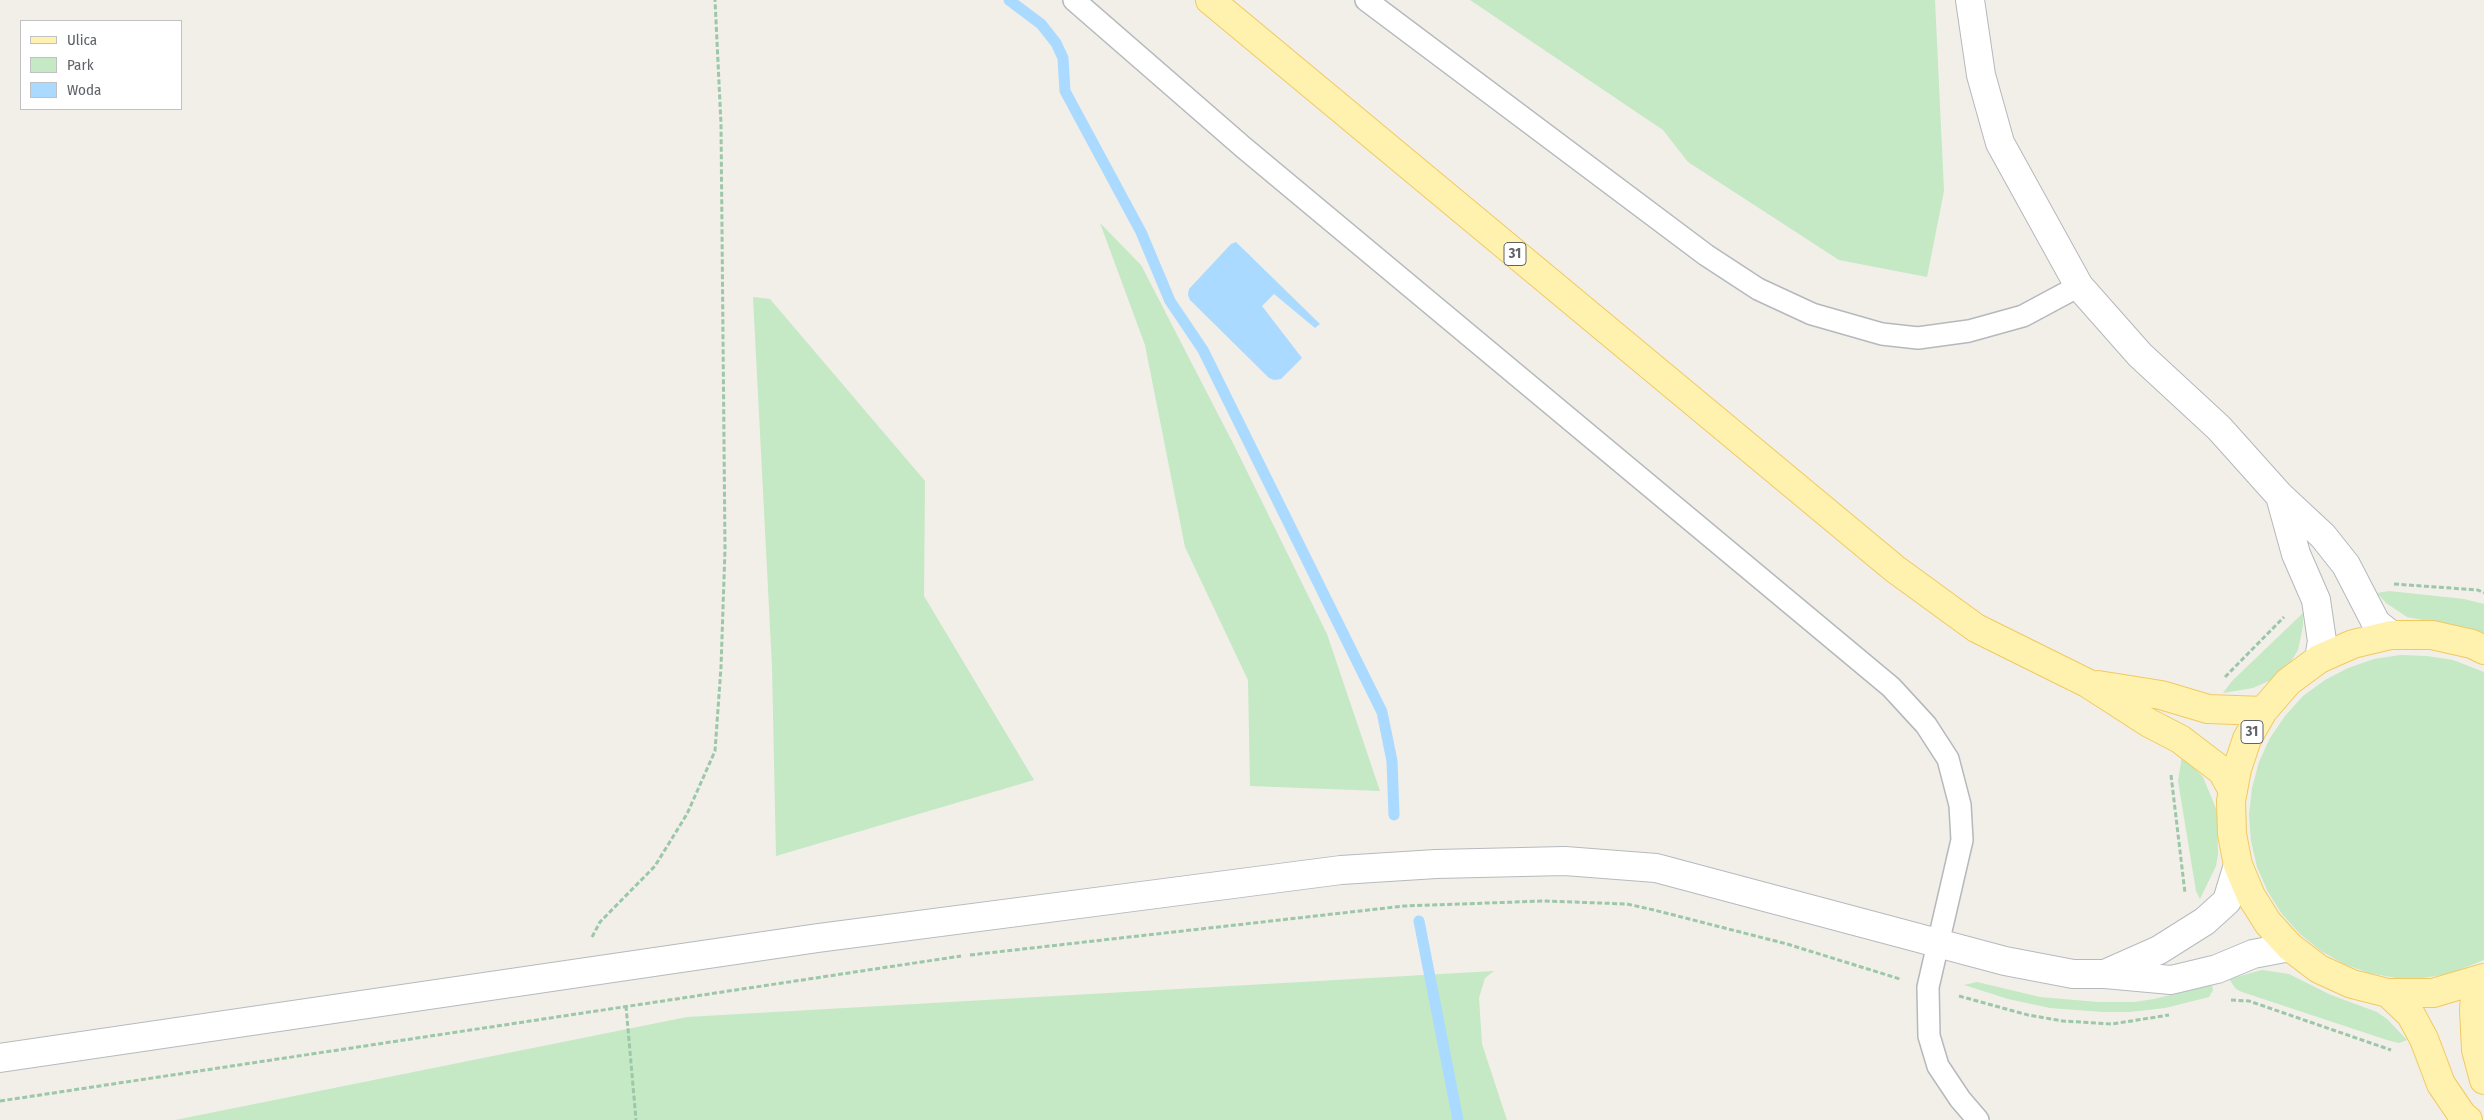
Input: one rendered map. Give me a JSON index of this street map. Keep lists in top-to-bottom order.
{
  "streets": {
    "main road": ["31"]
  },
  "legend": ["Ulica", "Park", "Woda"]
}
